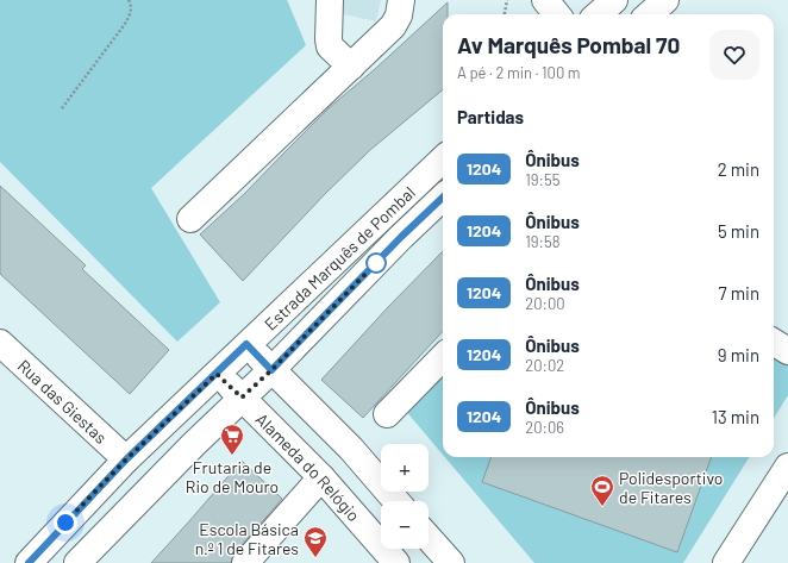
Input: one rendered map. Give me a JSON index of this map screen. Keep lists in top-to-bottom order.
{
  "streets": {
    "street": ["Estrada Marquês de Pombal", "Rua das Giestas", "Alameda do Relógio"]
  },
  "crossings": [
    ["Estrada Marquês de Pombal", "Rua das Giestas"],
    ["Estrada Marquês de Pombal", "Alameda do Relógio"]
  ],
  "places": {
    "supermarket": ["Frutaria de Rio de Mouro"],
    "sports": ["Polidesportivo de Fitares"],
    "school or university": ["Escola Básica n.º 1 de Fitares"]
  },
  "lines": ["bus line 1204"],
  "page": {
    "heading": [
      ["Av Marquês Pombal 70", "A pé · 2 min · 100 m"],
      "Partidas"
    ],
    "list": [
      {
        "mark": "1204",
        "name": "Ônibus",
        "note": "19:55",
        "value": "2 min"
      },
      {
        "mark": "1204",
        "name": "Ônibus",
        "note": "19:58",
        "value": "5 min"
      },
      {
        "mark": "1204",
        "name": "Ônibus",
        "note": "20:00",
        "value": "7 min"
      },
      {
        "mark": "1204",
        "name": "Ônibus",
        "note": "20:02",
        "value": "9 min"
      },
      {
        "mark": "1204",
        "name": "Ônibus",
        "note": "20:06",
        "value": "13 min"
      }
    ],
    "map_buttons": ["+", "−"]
  }
}
